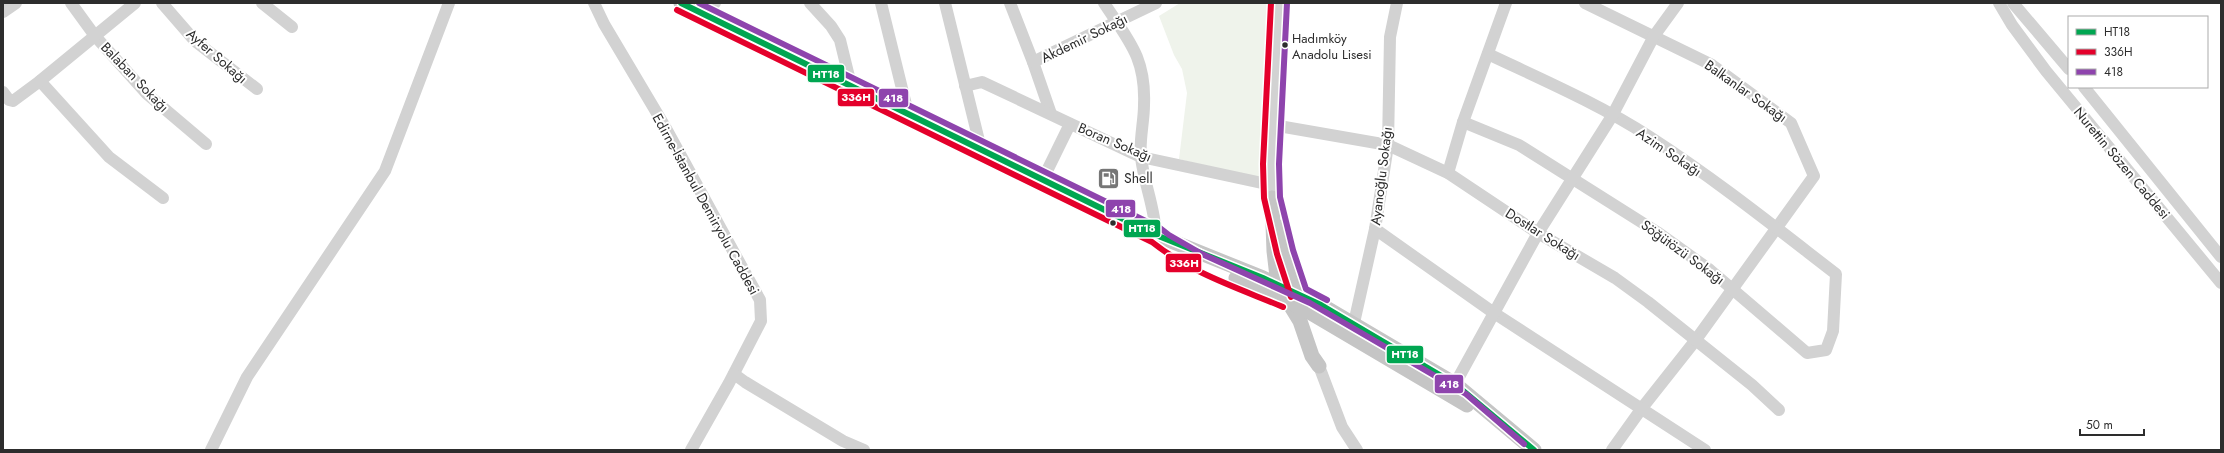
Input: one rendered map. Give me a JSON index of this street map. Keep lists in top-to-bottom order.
{
  "streets": {
    "street": [
      "Akdemir Sokağı",
      "Ayfer Sokağı",
      "Balaban Sokağı",
      "Balkanlar Sokağı",
      "Boran Sokağı",
      "Azim Sokağı",
      "Nurettin Sözen Caddesi",
      "Ayanoğlu Sokağı",
      "Edirne-İstanbul Demiryolu Caddesi",
      "Dostlar Sokağı",
      "Söğütözü Sokağı"
    ]
  },
  "crossings": [
    ["Balkanlar Sokağı", "Azim Sokağı"],
    ["Azim Sokağı", "Söğütözü Sokağı"],
    ["Ayanoğlu Sokağı", "Dostlar Sokağı"]
  ],
  "places": {
    "other": ["Hadımköy Anadolu Lisesi"],
    "fuel station": ["Shell"]
  },
  "lines": ["transit line HT18", "transit line 336H", "transit line 418"],
  "legend": ["HT18", "336H", "418"],
  "scale_bar": "50 m"
}
